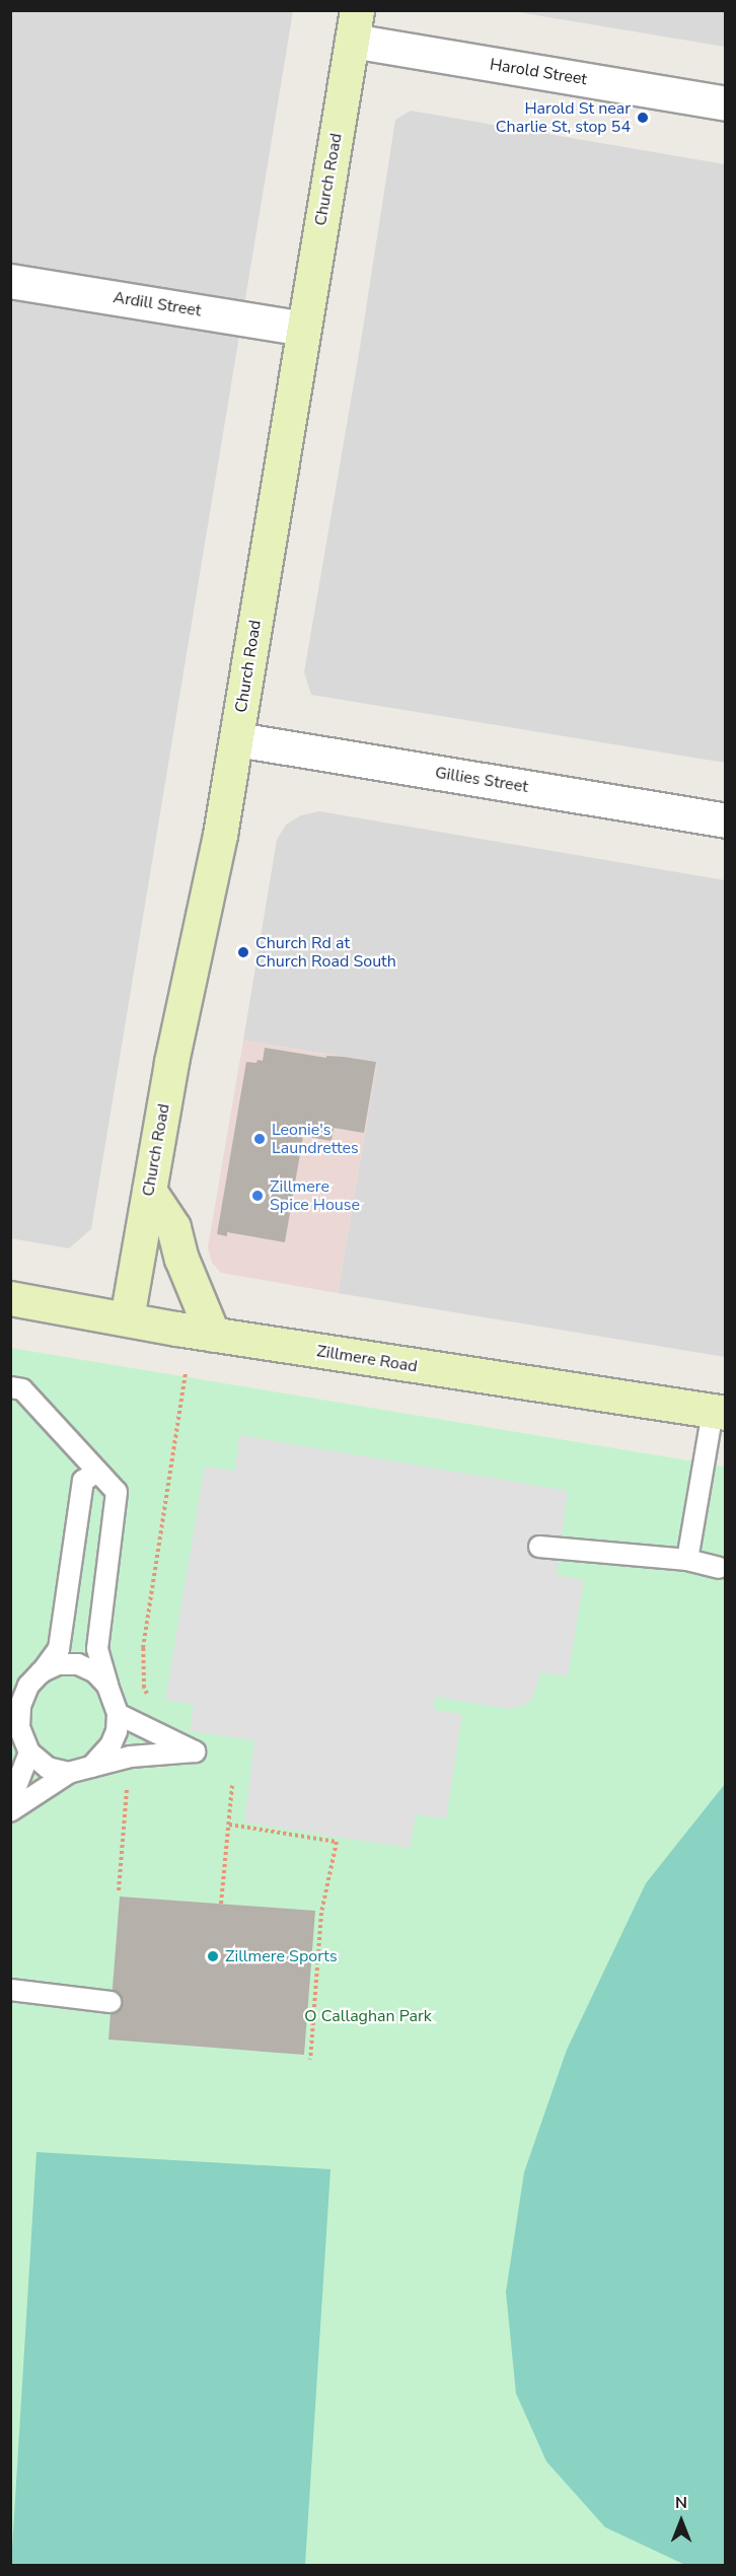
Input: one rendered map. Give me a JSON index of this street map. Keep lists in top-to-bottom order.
{
  "streets": {
    "street": [
      "Harold Street",
      "Church Road",
      "Ardill Street",
      "Gillies Street",
      "Zillmere Road"
    ]
  },
  "crossings": [
    ["Harold Street", "Church Road"],
    ["Church Road", "Ardill Street"],
    ["Church Road", "Gillies Street"],
    ["Church Road", "Zillmere Road"]
  ],
  "parks": ["O Callaghan Park"],
  "places": [
    "Harold St near Charlie St, stop 54",
    "Church Rd at Church Road South",
    "Leonie's Laundrettes",
    "Zillmere Spice House",
    "Zillmere Sports"
  ],
  "north": "top"
}
